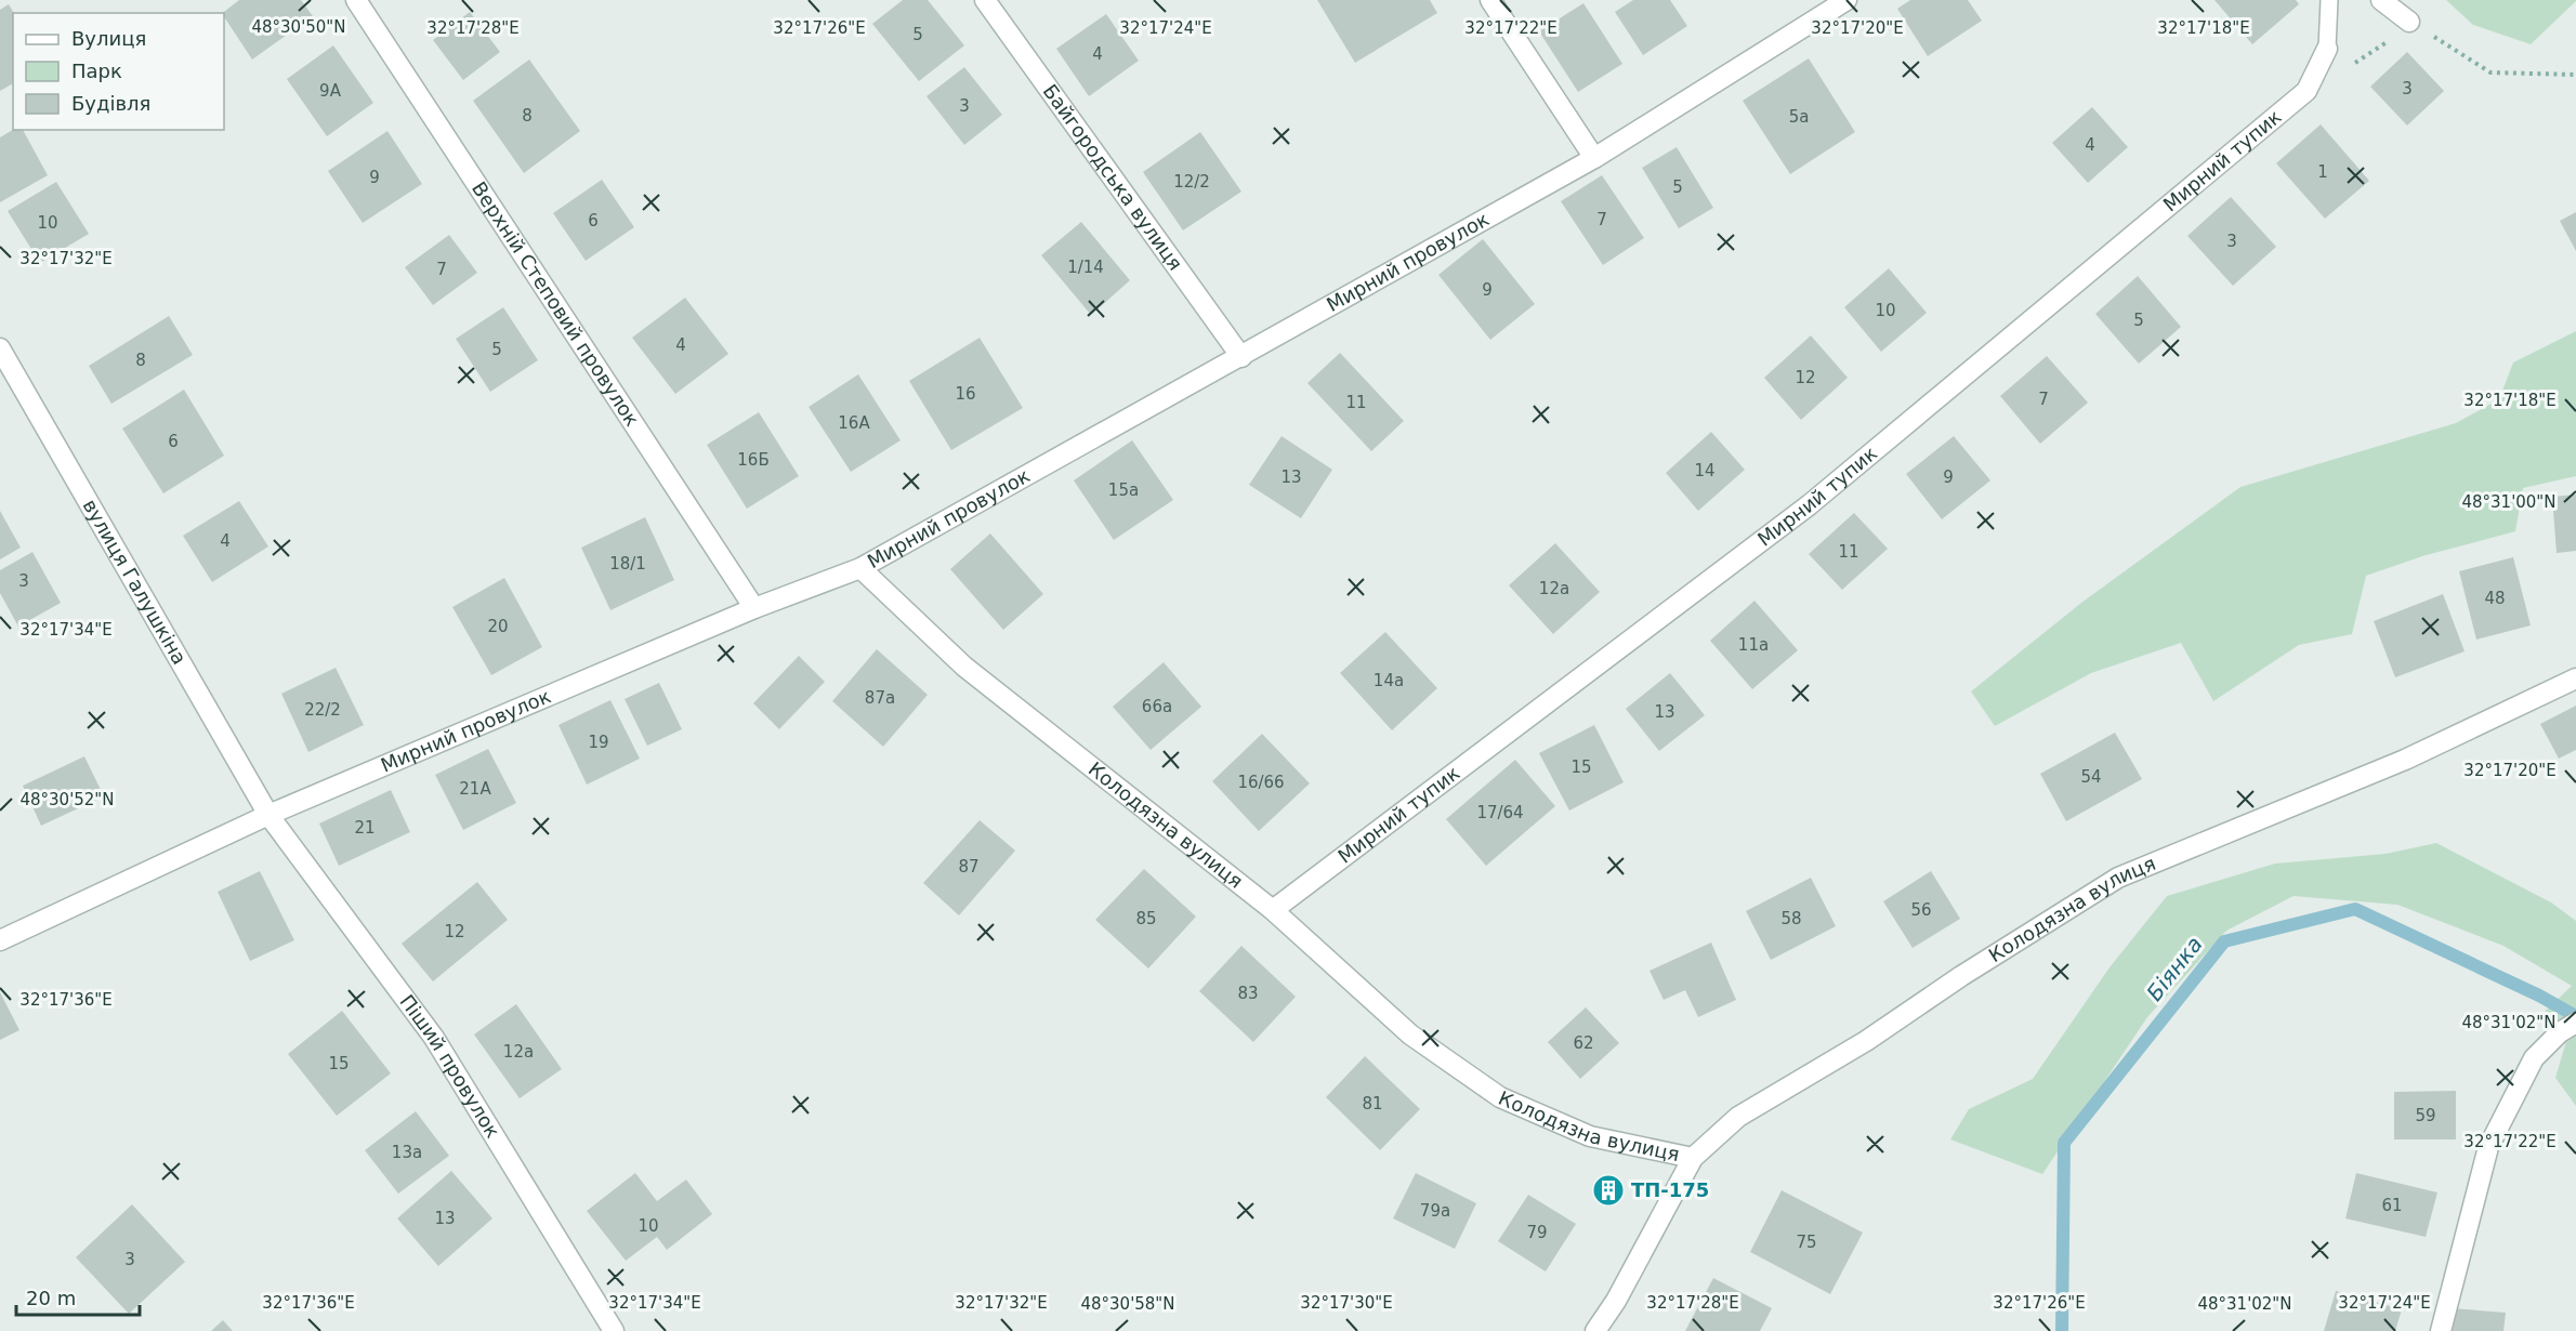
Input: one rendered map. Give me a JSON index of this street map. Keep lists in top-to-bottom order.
{
  "streets": {
    "street": [
      "Мирний тупик",
      "Байгородська вулиця",
      "Мирний провулок",
      "Верхній Степовий провулок",
      "вулиця Галушкіна",
      "Колодязна вулиця",
      "Піший провулок"
    ]
  },
  "crossings": [
    ["Мирний тупик", "Колодязна вулиця"],
    ["Байгородська вулиця", "Мирний провулок"],
    ["Мирний провулок", "Верхній Степовий провулок"],
    ["Мирний провулок", "вулиця Галушкіна"],
    ["Мирний провулок", "Колодязна вулиця"],
    ["Мирний провулок", "Піший провулок"],
    ["вулиця Галушкіна", "Піший провулок"]
  ],
  "water": ["Біянка"],
  "places": {
    "building": ["ТП-175"]
  },
  "house_numbers": [
    "5",
    "4",
    "3",
    "9А",
    "3",
    "8",
    "5а",
    "4",
    "1",
    "9",
    "12/2",
    "5",
    "7",
    "6",
    "10",
    "3",
    "1/14",
    "7",
    "9",
    "10",
    "5",
    "4",
    "5",
    "8",
    "12",
    "16",
    "7",
    "11",
    "16А",
    "6",
    "16Б",
    "14",
    "13",
    "9",
    "15а",
    "4",
    "11",
    "18/1",
    "3",
    "12а",
    "48",
    "20",
    "11а",
    "14а",
    "87а",
    "66а",
    "22/2",
    "13",
    "19",
    "15",
    "54",
    "16/66",
    "21А",
    "17/64",
    "21",
    "87",
    "56",
    "85",
    "58",
    "12",
    "83",
    "62",
    "12а",
    "15",
    "81",
    "59",
    "13а",
    "61",
    "79а",
    "13",
    "10",
    "79",
    "75",
    "3"
  ],
  "legend": ["Вулиця", "Парк", "Будівля"],
  "scale_bar": "20 m",
  "coordinates": [
    "48°30'50\"N",
    "32°17'28\"E",
    "32°17'26\"E",
    "32°17'24\"E",
    "32°17'22\"E",
    "32°17'20\"E",
    "32°17'18\"E",
    "32°17'32\"E",
    "48°31'00\"N",
    "32°17'34\"E",
    "48°30'52\"N",
    "32°17'36\"E",
    "48°31'02\"N",
    "32°17'30\"E",
    "48°30'58\"N"
  ]
}
